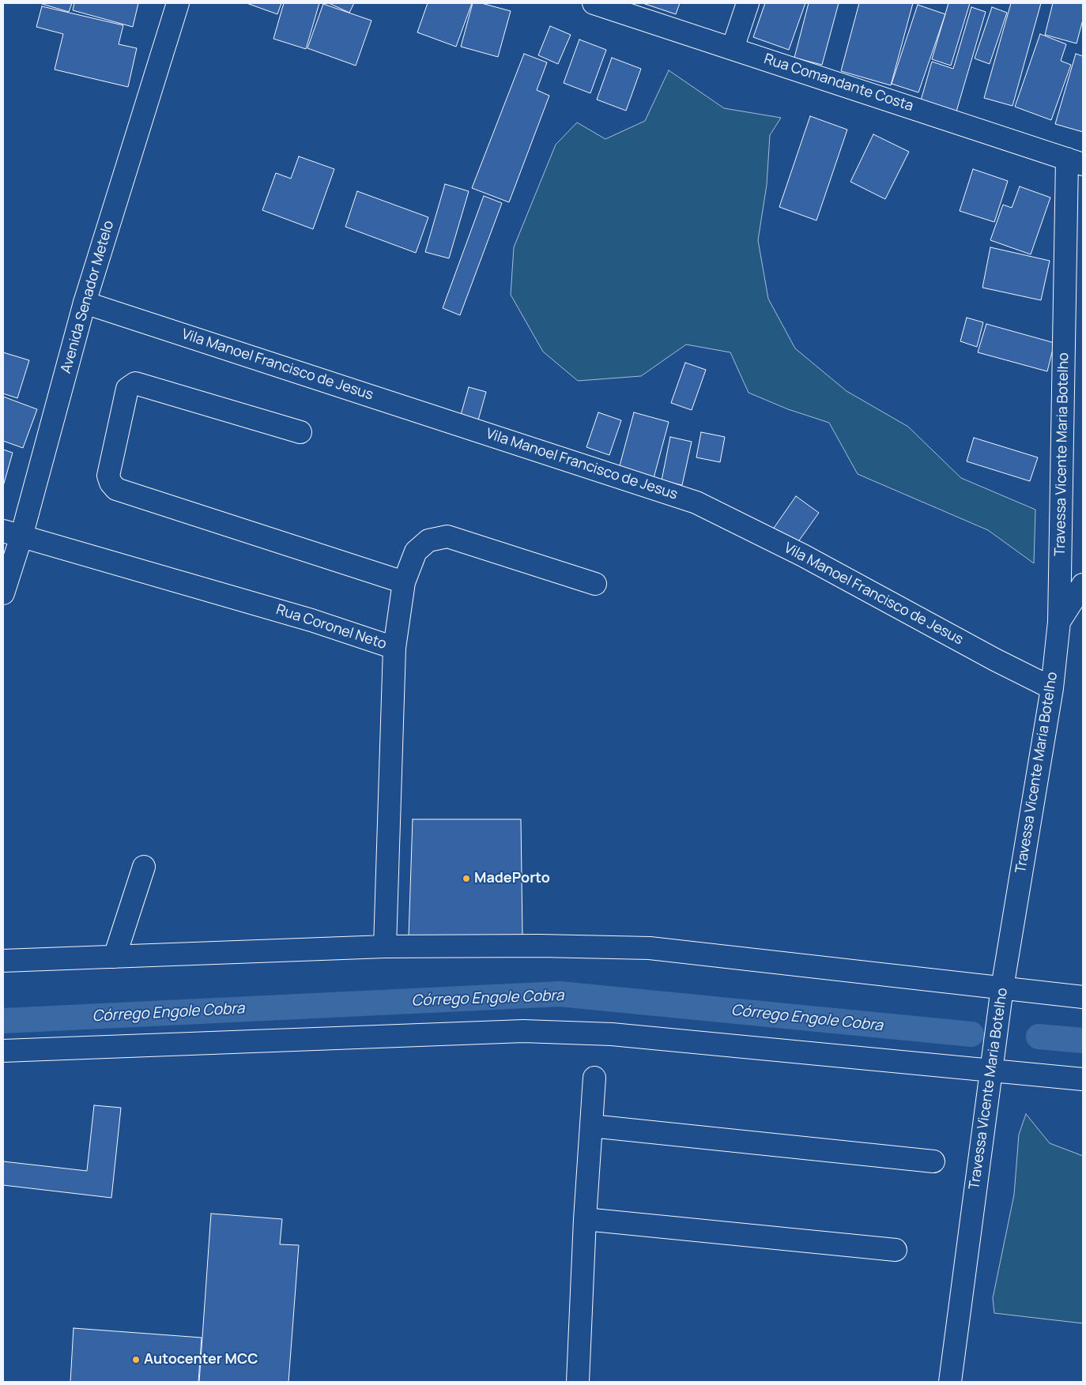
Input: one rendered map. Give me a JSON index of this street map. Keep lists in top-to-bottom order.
{
  "streets": {
    "street": [
      "Rua Comandante Costa",
      "Avenida Senador Metelo",
      "Vila Manoel Francisco de Jesus",
      "Travessa Vicente Maria Botelho",
      "Rua Coronel Neto"
    ]
  },
  "crossings": [
    ["Rua Comandante Costa", "Travessa Vicente Maria Botelho"],
    ["Avenida Senador Metelo", "Vila Manoel Francisco de Jesus"],
    ["Avenida Senador Metelo", "Rua Coronel Neto"],
    ["Vila Manoel Francisco de Jesus", "Travessa Vicente Maria Botelho"]
  ],
  "water": ["Córrego Engole Cobra"],
  "places": ["MadePorto", "Autocenter MCC"]
}
